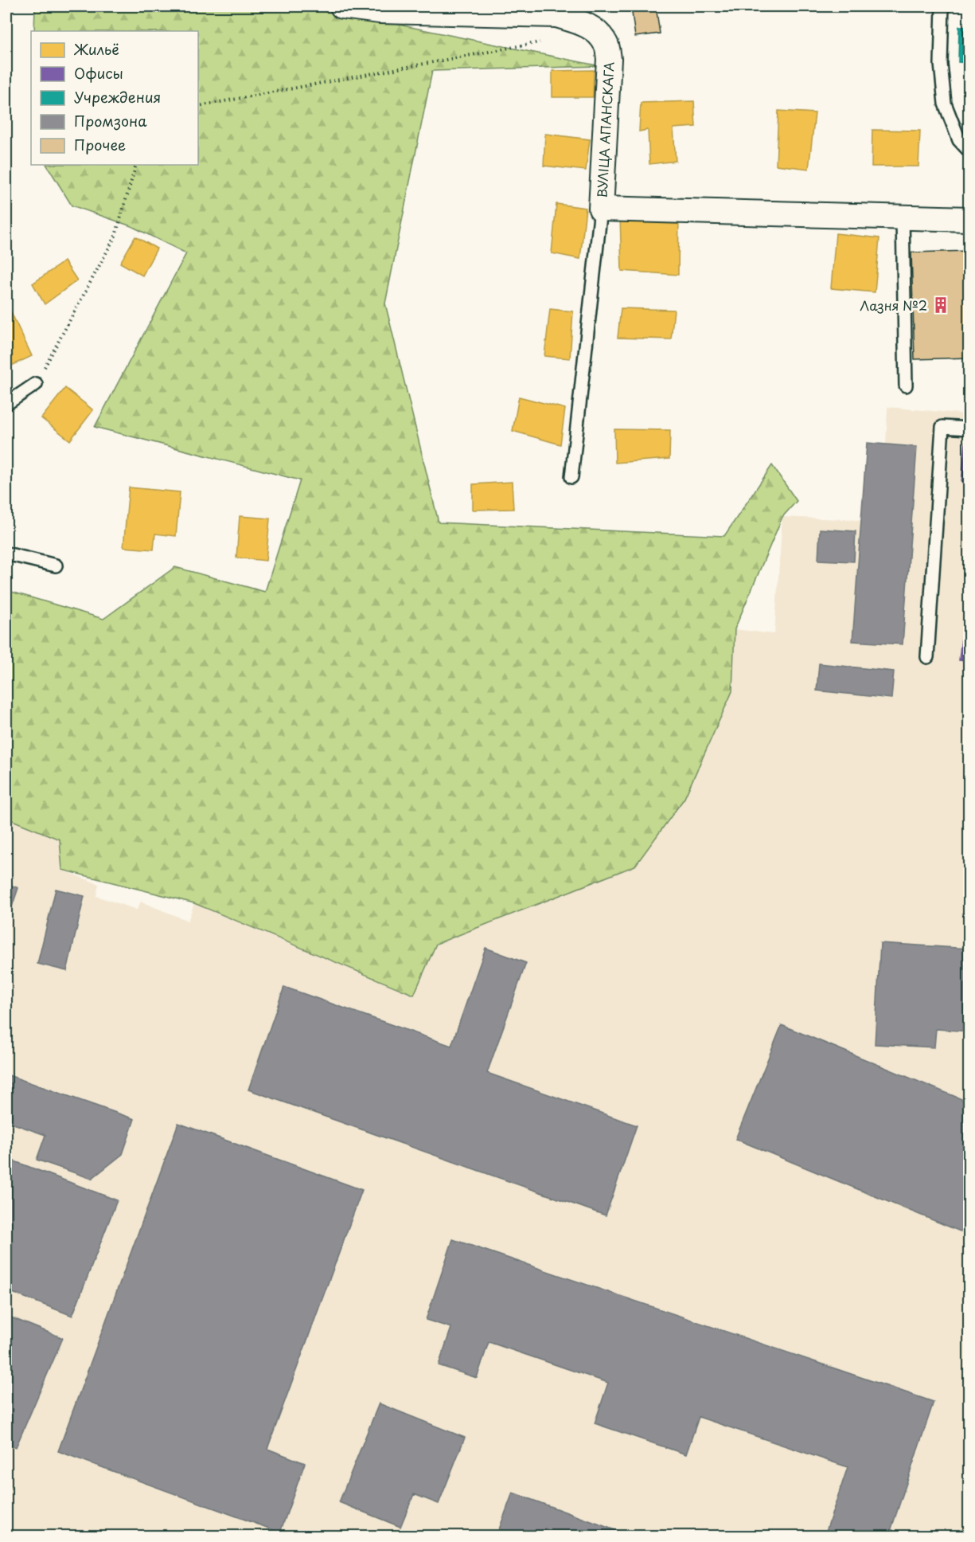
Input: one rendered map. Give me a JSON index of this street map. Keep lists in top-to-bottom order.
{
  "streets": {
    "street": ["ВУЛІЦА АПАНСКАГА"]
  },
  "places": {
    "building": ["Лазня №2"]
  },
  "legend": [
    "Жильё",
    "Офисы",
    "Учреждения",
    "Промзона",
    "Прочее"
  ]
}
